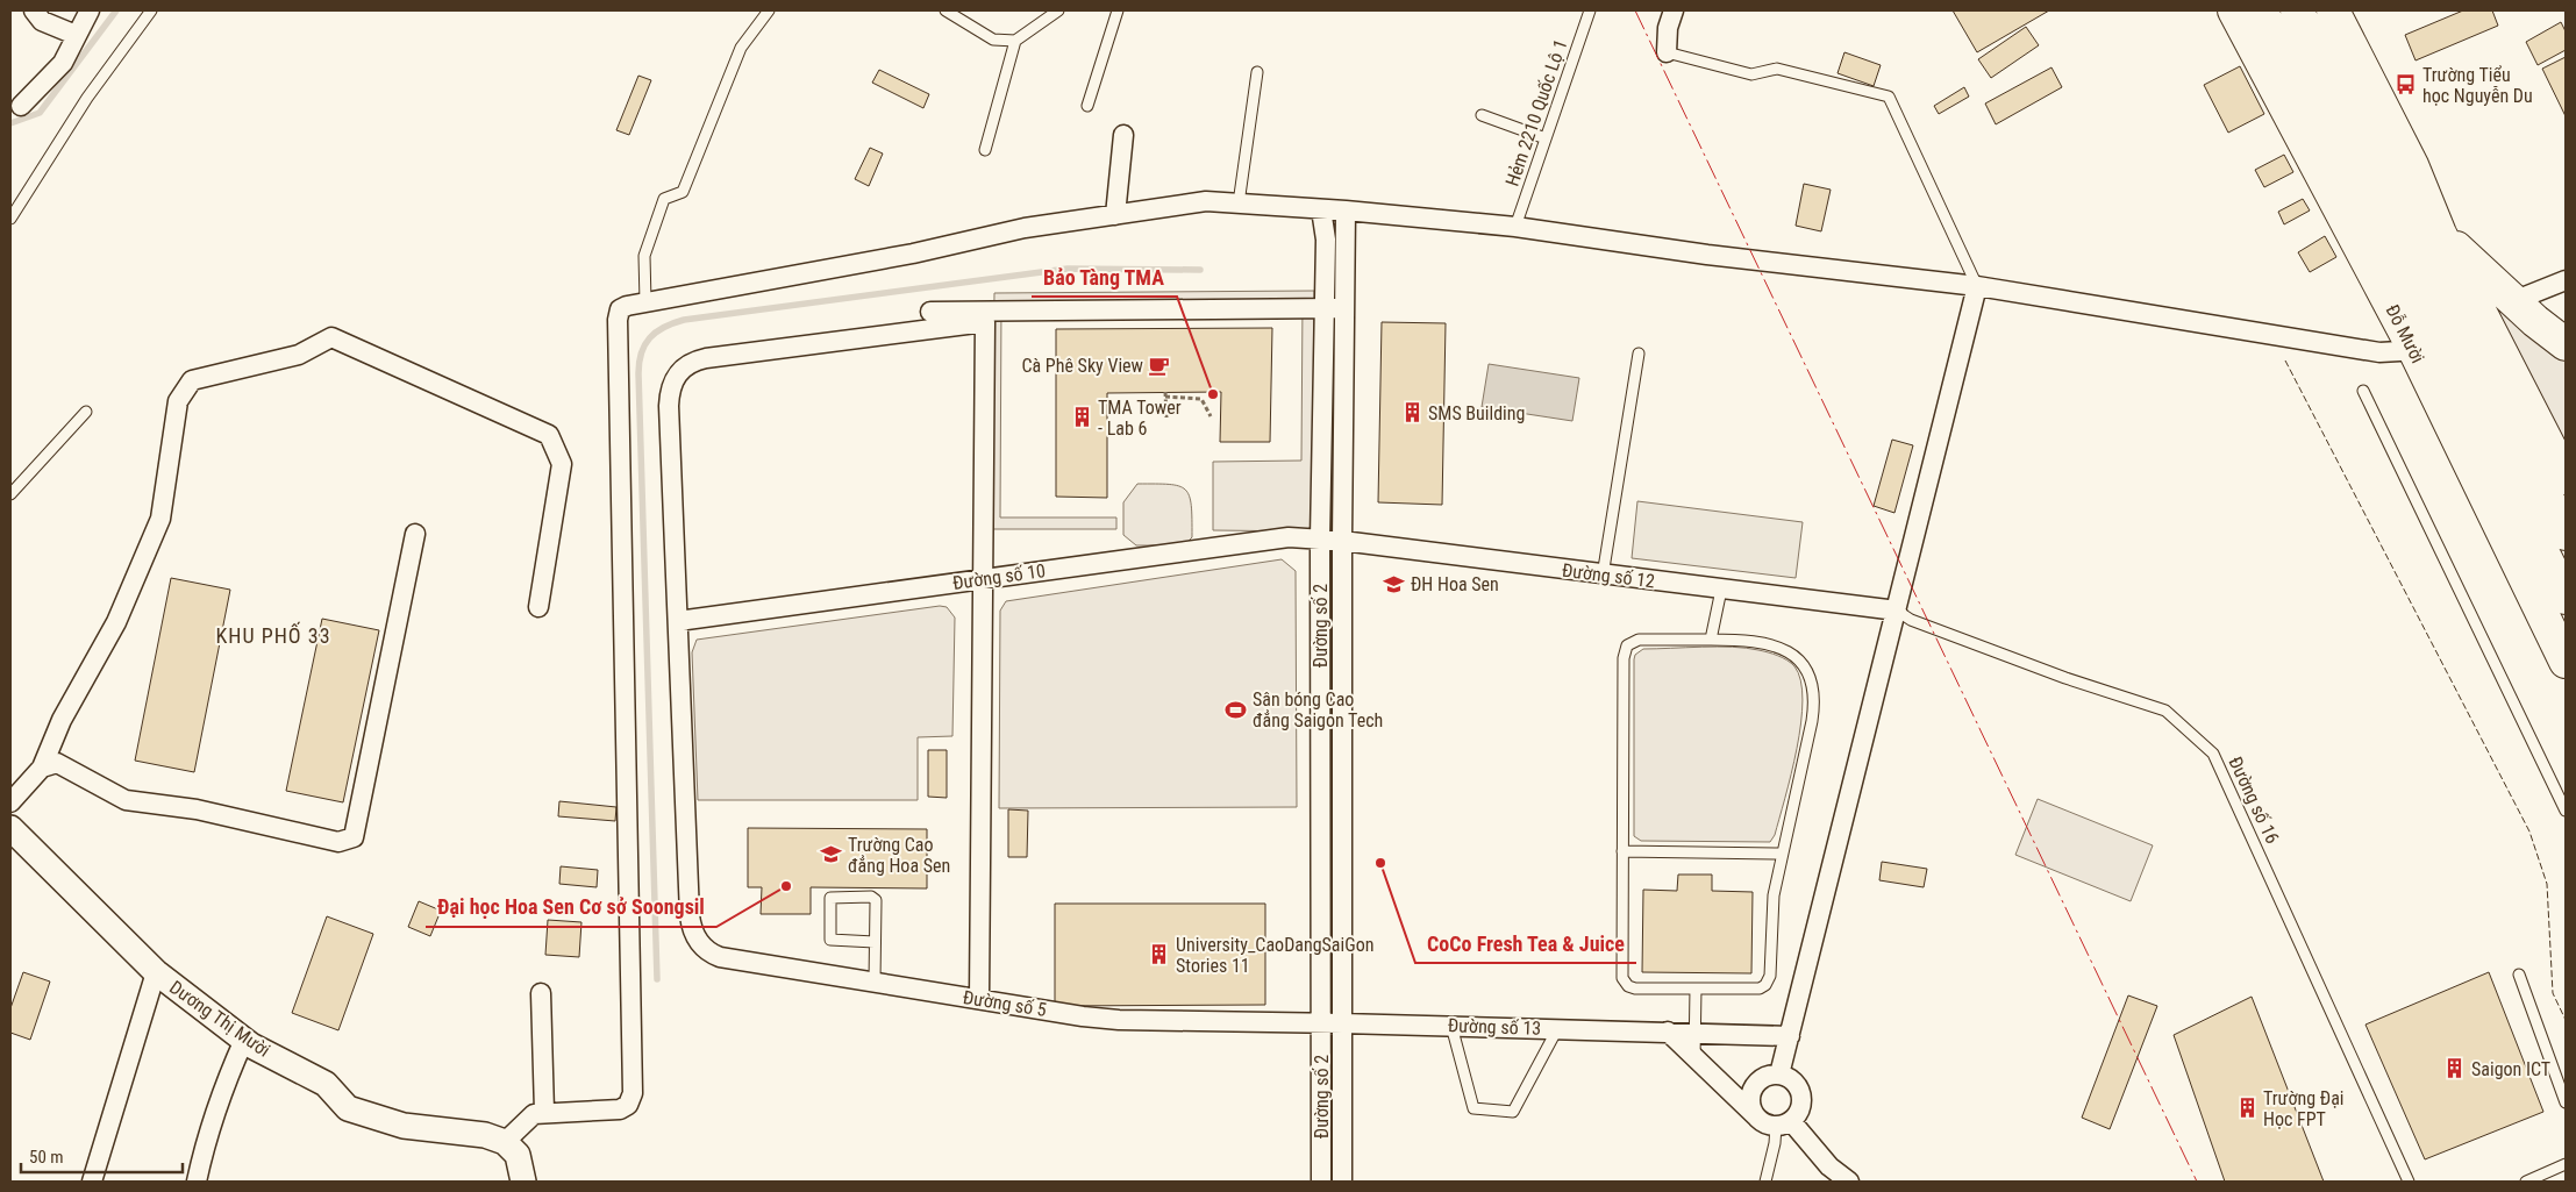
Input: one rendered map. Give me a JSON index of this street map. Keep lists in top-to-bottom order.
{
  "streets": {
    "highway": ["Đỗ Mười"],
    "street": [
      "Đường số 12",
      "Đường số 10",
      "Đường số 2",
      "Đường số 5",
      "Dương Thị Mười",
      "Đường số 13"
    ],
    "lane": ["Hẻm 2210 Quốc Lộ 1", "Đường số 16"]
  },
  "crossings": [
    ["Đường số 12", "Đường số 10"],
    ["Đường số 12", "Đường số 2"],
    ["Đường số 12", "Đường số 16"],
    ["Đường số 10", "Đường số 2"],
    ["Đường số 10", "Đường số 5"],
    ["Đường số 2", "Đường số 5"],
    ["Đường số 2", "Đường số 13"],
    ["Đường số 5", "Đường số 13"]
  ],
  "districts": ["KHU PHỐ 33"],
  "places": {
    "bus stop": ["Trường Tiểu học Nguyễn Du"],
    "cafe": ["Cà Phê Sky View"],
    "other": ["Bảo Tàng TMA", "CoCo Fresh Tea & Juice", "Đại học Hoa Sen Cơ sở Soongsil"],
    "building": [
      "SMS Building",
      "TMA Tower - Lab 6",
      "University_CaoDangSaiGon Stories 11",
      "Saigon ICT",
      "Trường Đại Học FPT"
    ],
    "school or university": ["ĐH Hoa Sen", "Trường Cao đẳng Hoa Sen"],
    "sports": ["Sân bóng Cao đẳng Saigon Tech"]
  },
  "scale_bar": "50 m"
}
